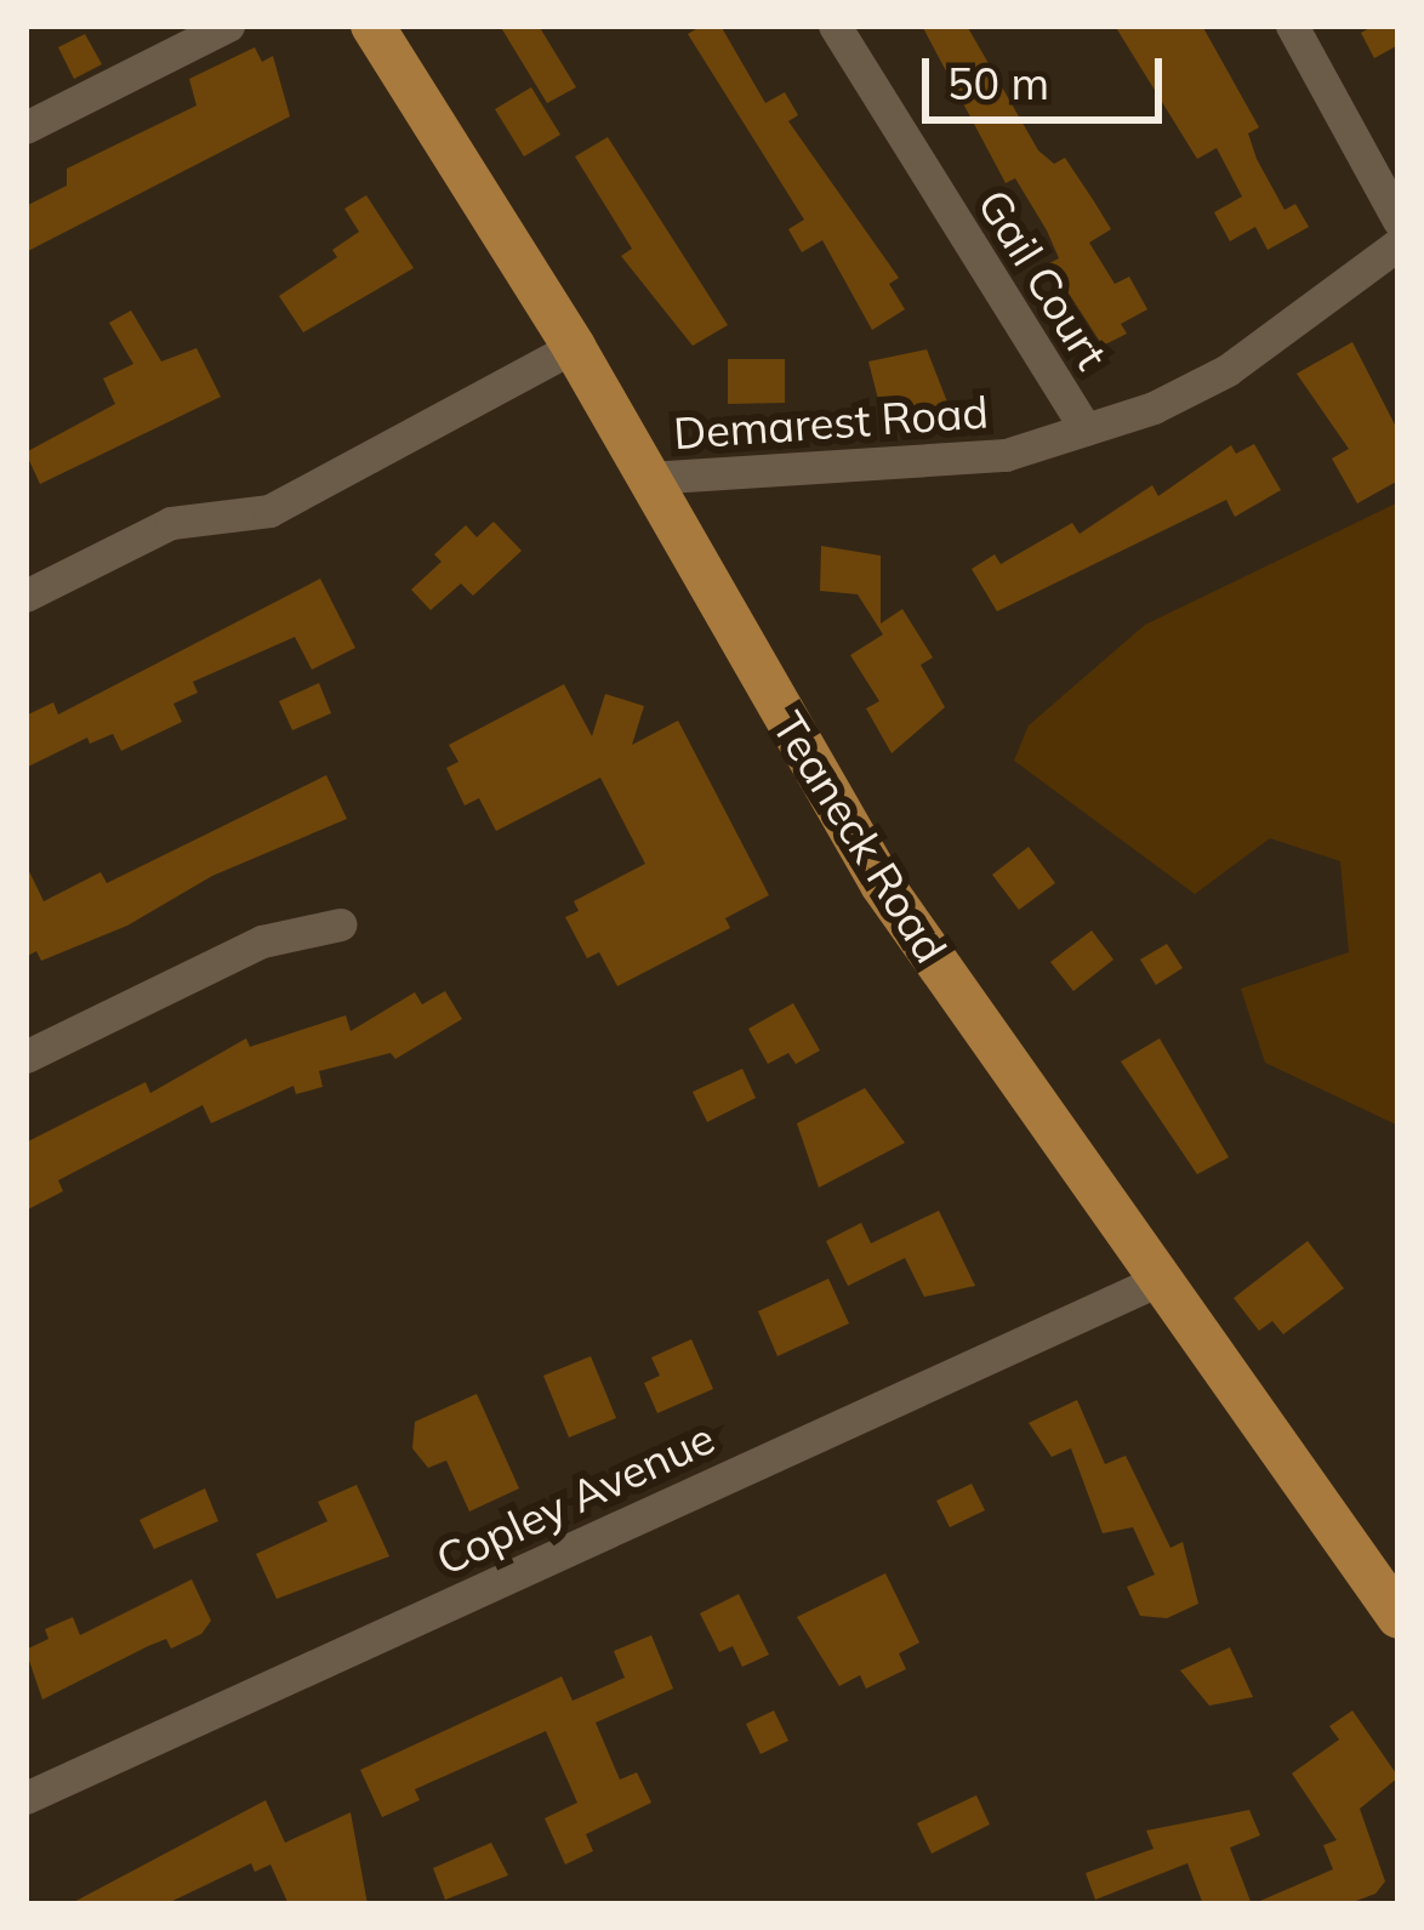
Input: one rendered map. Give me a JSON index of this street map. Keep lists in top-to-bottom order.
{
  "streets": {
    "main road": ["Teaneck Road"],
    "street": ["Gail Court", "Demarest Road", "Copley Avenue"]
  },
  "crossings": [
    ["Gail Court", "Demarest Road"],
    ["Demarest Road", "Teaneck Road"],
    ["Teaneck Road", "Copley Avenue"]
  ],
  "scale_bar": "50 m"
}
